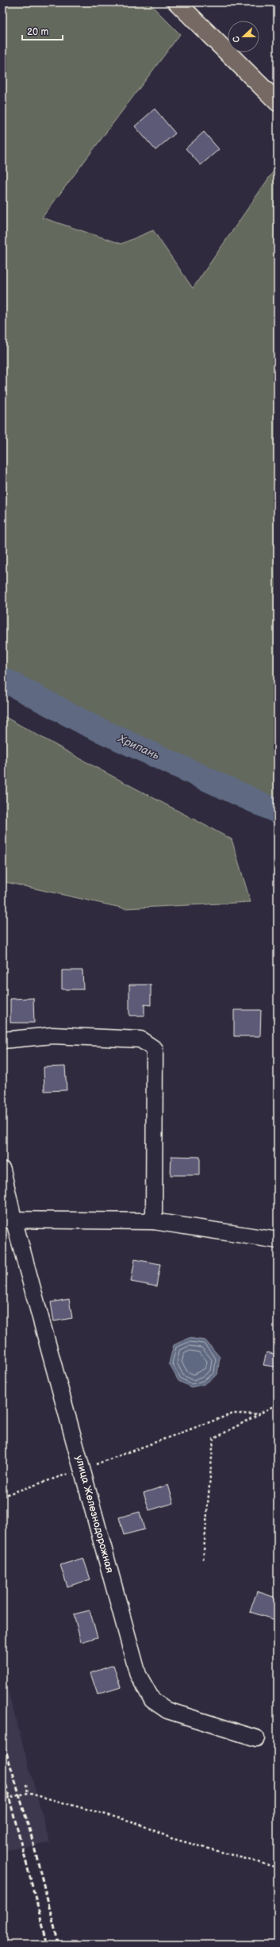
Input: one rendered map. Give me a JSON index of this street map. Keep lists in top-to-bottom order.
{
  "streets": {
    "street": ["улица Железнодорожная"]
  },
  "water": ["Хрипань"],
  "scale_bar": "20 m",
  "north": "left"
}
